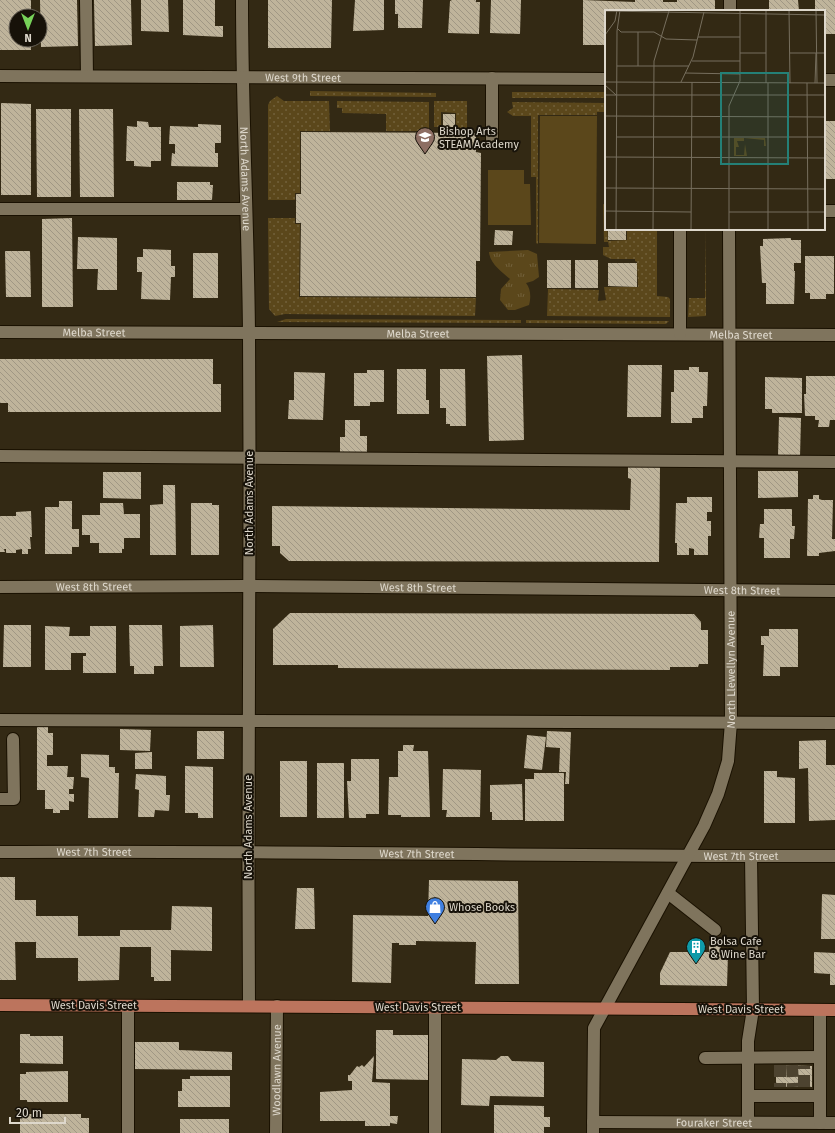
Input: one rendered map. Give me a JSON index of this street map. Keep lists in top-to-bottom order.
{
  "streets": {
    "main road": ["West Davis Street"],
    "street": [
      "West 9th Street",
      "North Adams Avenue",
      "Melba Street",
      "West 8th Street",
      "North Llewellyn Avenue",
      "West 7th Street",
      "Woodlawn Avenue",
      "Fouraker Street"
    ]
  },
  "crossings": [
    ["West 9th Street", "North Adams Avenue"],
    ["North Adams Avenue", "Melba Street"],
    ["North Adams Avenue", "West 8th Street"],
    ["North Adams Avenue", "West 7th Street"],
    ["North Adams Avenue", "West Davis Street"],
    ["Melba Street", "North Llewellyn Avenue"],
    ["West 8th Street", "North Llewellyn Avenue"],
    ["North Llewellyn Avenue", "West 7th Street"],
    ["North Llewellyn Avenue", "West Davis Street"],
    ["North Llewellyn Avenue", "Fouraker Street"],
    ["West Davis Street", "Woodlawn Avenue"]
  ],
  "places": {
    "school or university": ["Bishop Arts STEAM Academy"],
    "shop": ["Whose Books"],
    "building": ["Bolsa Cafe & Wine Bar"]
  },
  "scale_bar": "20 m",
  "north": "bottom"
}
